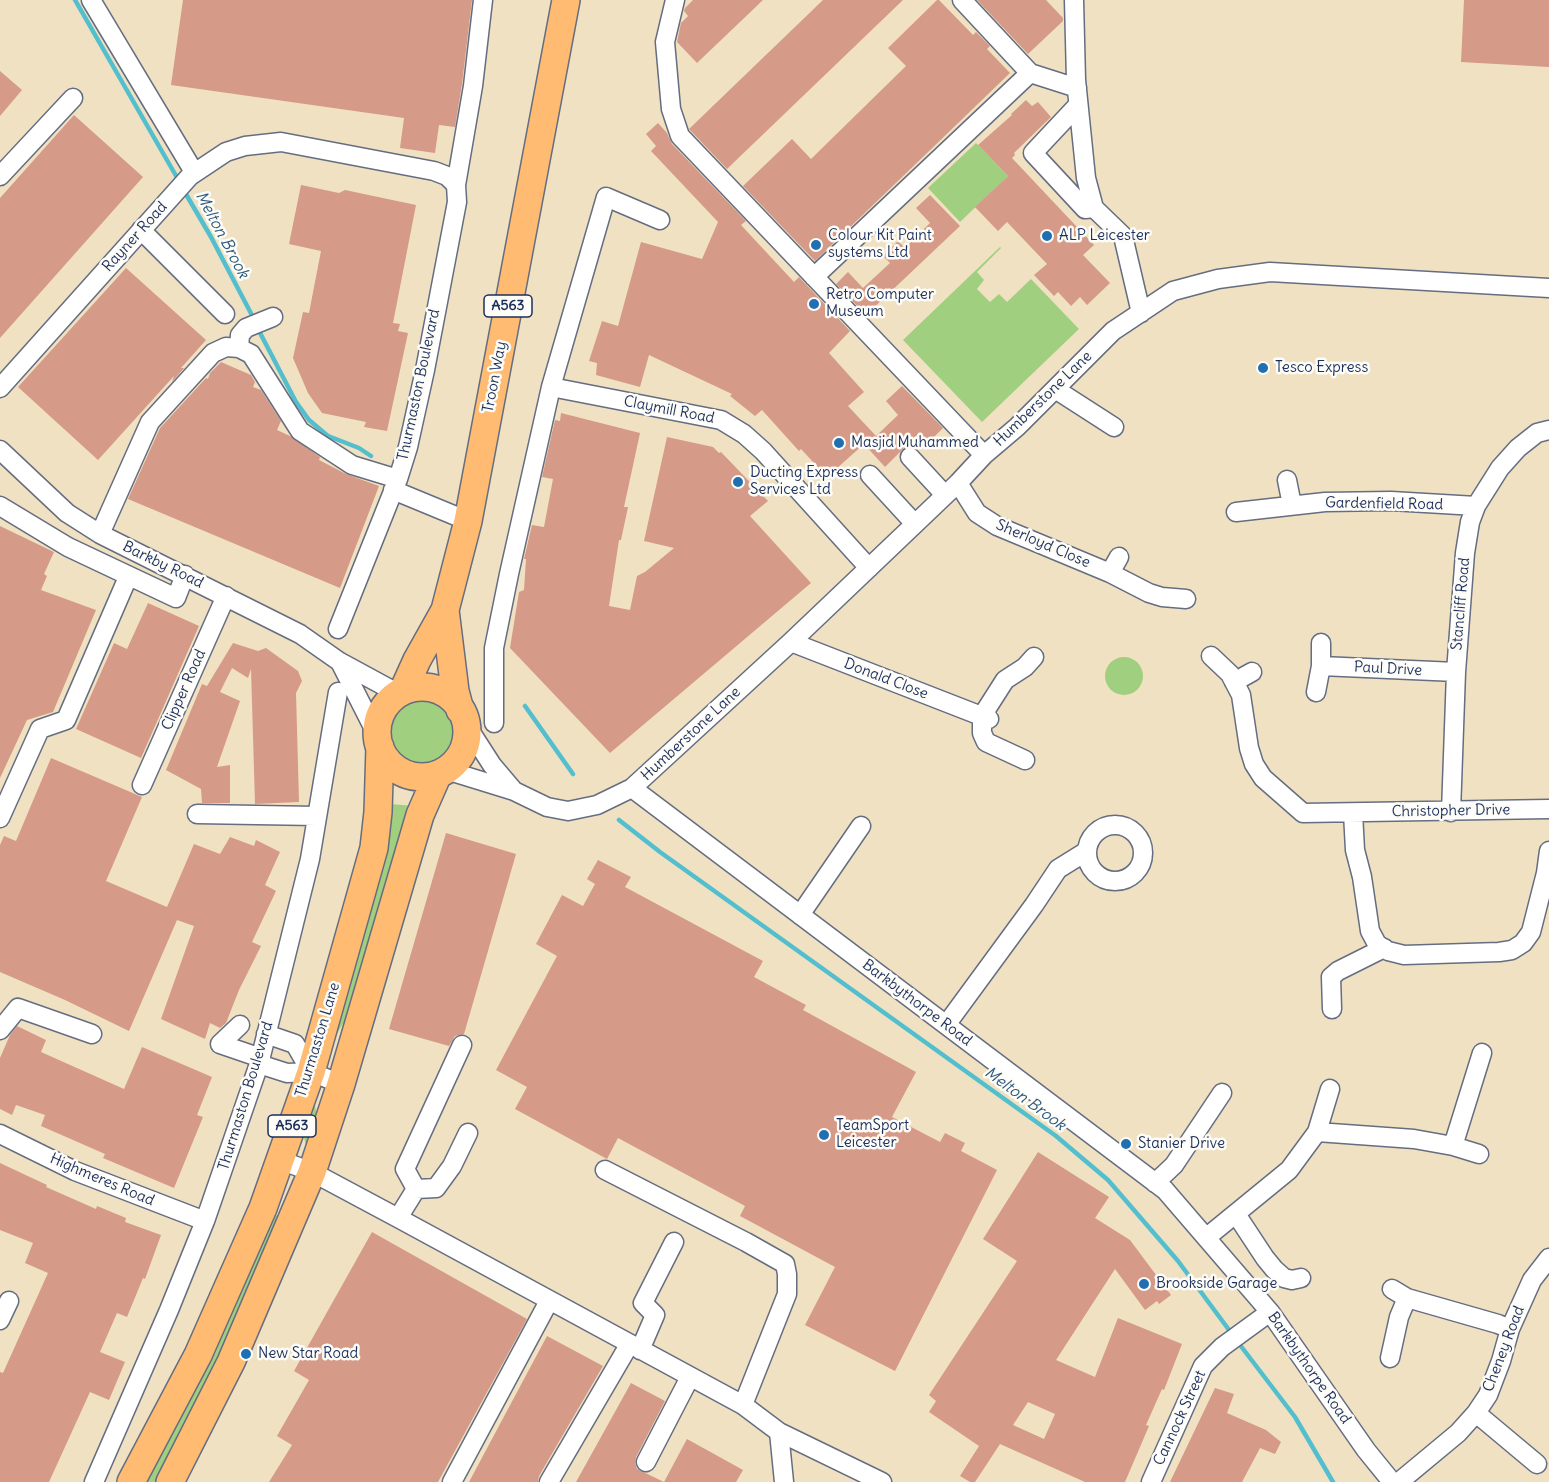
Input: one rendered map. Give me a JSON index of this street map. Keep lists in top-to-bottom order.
{
  "streets": {
    "highway": ["A563", "Troon Way", "Thurmaston Lane"],
    "street": [
      "Rayner Road",
      "Thurmaston Boulevard",
      "Humberstone Lane",
      "Claymill Road",
      "Gardenfield Road",
      "Sherloyd Close",
      "Barkby Road",
      "Stancliff Road",
      "Paul Drive",
      "Donald Close",
      "Clipper Road",
      "Christopher Drive",
      "Barkbythorpe Road",
      "Highmeres Road",
      "Cheney Road",
      "Cannock Street"
    ]
  },
  "crossings": [
    ["Rayner Road", "Thurmaston Boulevard"],
    ["A563", "Troon Way"],
    ["A563", "Humberstone Lane"],
    ["A563", "Barkby Road"],
    ["A563", "Thurmaston Lane"],
    ["Troon Way", "Humberstone Lane"],
    ["Troon Way", "Barkby Road"],
    ["Troon Way", "Thurmaston Lane"],
    ["Thurmaston Boulevard", "Highmeres Road"],
    ["Humberstone Lane", "Claymill Road"],
    ["Humberstone Lane", "Sherloyd Close"],
    ["Humberstone Lane", "Barkby Road"],
    ["Humberstone Lane", "Donald Close"],
    ["Humberstone Lane", "Barkbythorpe Road"],
    ["Humberstone Lane", "Thurmaston Lane"],
    ["Gardenfield Road", "Stancliff Road"],
    ["Barkby Road", "Clipper Road"],
    ["Barkby Road", "Thurmaston Lane"],
    ["Stancliff Road", "Paul Drive"],
    ["Stancliff Road", "Christopher Drive"],
    ["Barkbythorpe Road", "Cannock Street"]
  ],
  "water": ["Melton Brook"],
  "places": [
    "ALP Leicester",
    "Colour Kit Paint systems Ltd",
    "Retro Computer Museum",
    "Tesco Express",
    "Masjid Muhammed",
    "Ducting Express Services Ltd",
    "TeamSport Leicester",
    "Stanier Drive",
    "Brookside Garage",
    "New Star Road"
  ]
}
